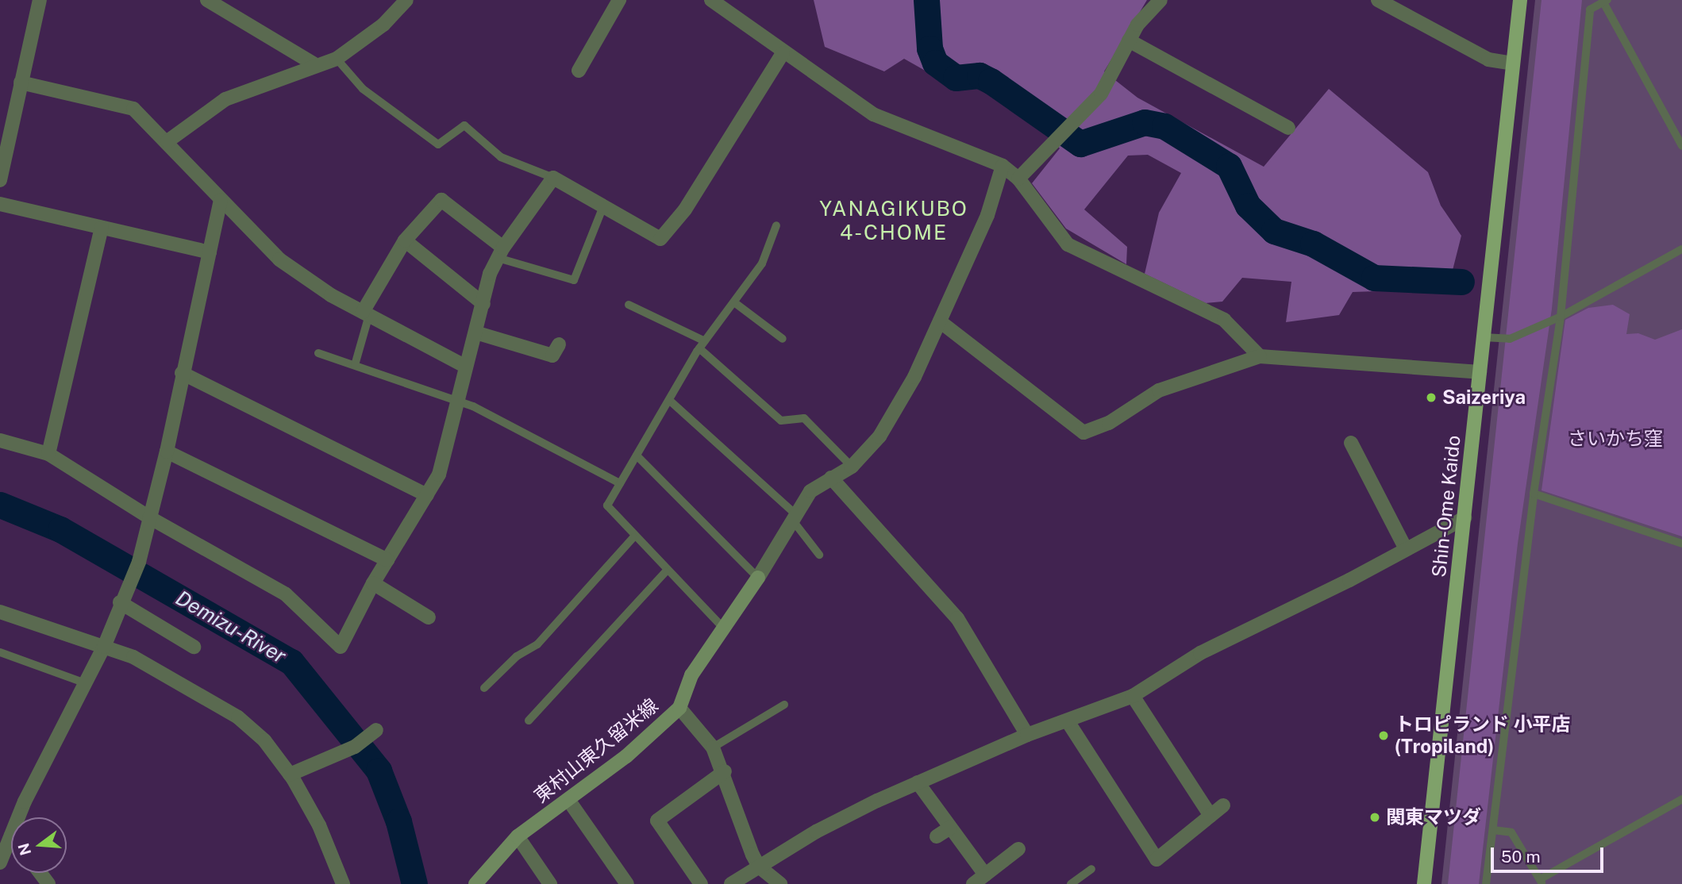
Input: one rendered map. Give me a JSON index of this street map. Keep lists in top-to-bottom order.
{
  "streets": {
    "main road": ["Shin-Ome Kaido", "東村山東久留米線"]
  },
  "districts": ["YANAGIKUBO 4-CHOME"],
  "water": ["Demizu-River"],
  "parks": ["さいかち窪"],
  "places": ["Saizeriya", "トロピランド 小平店 (Tropiland)", "関東マツダ"],
  "scale_bar": "50 m",
  "north": "left"
}
